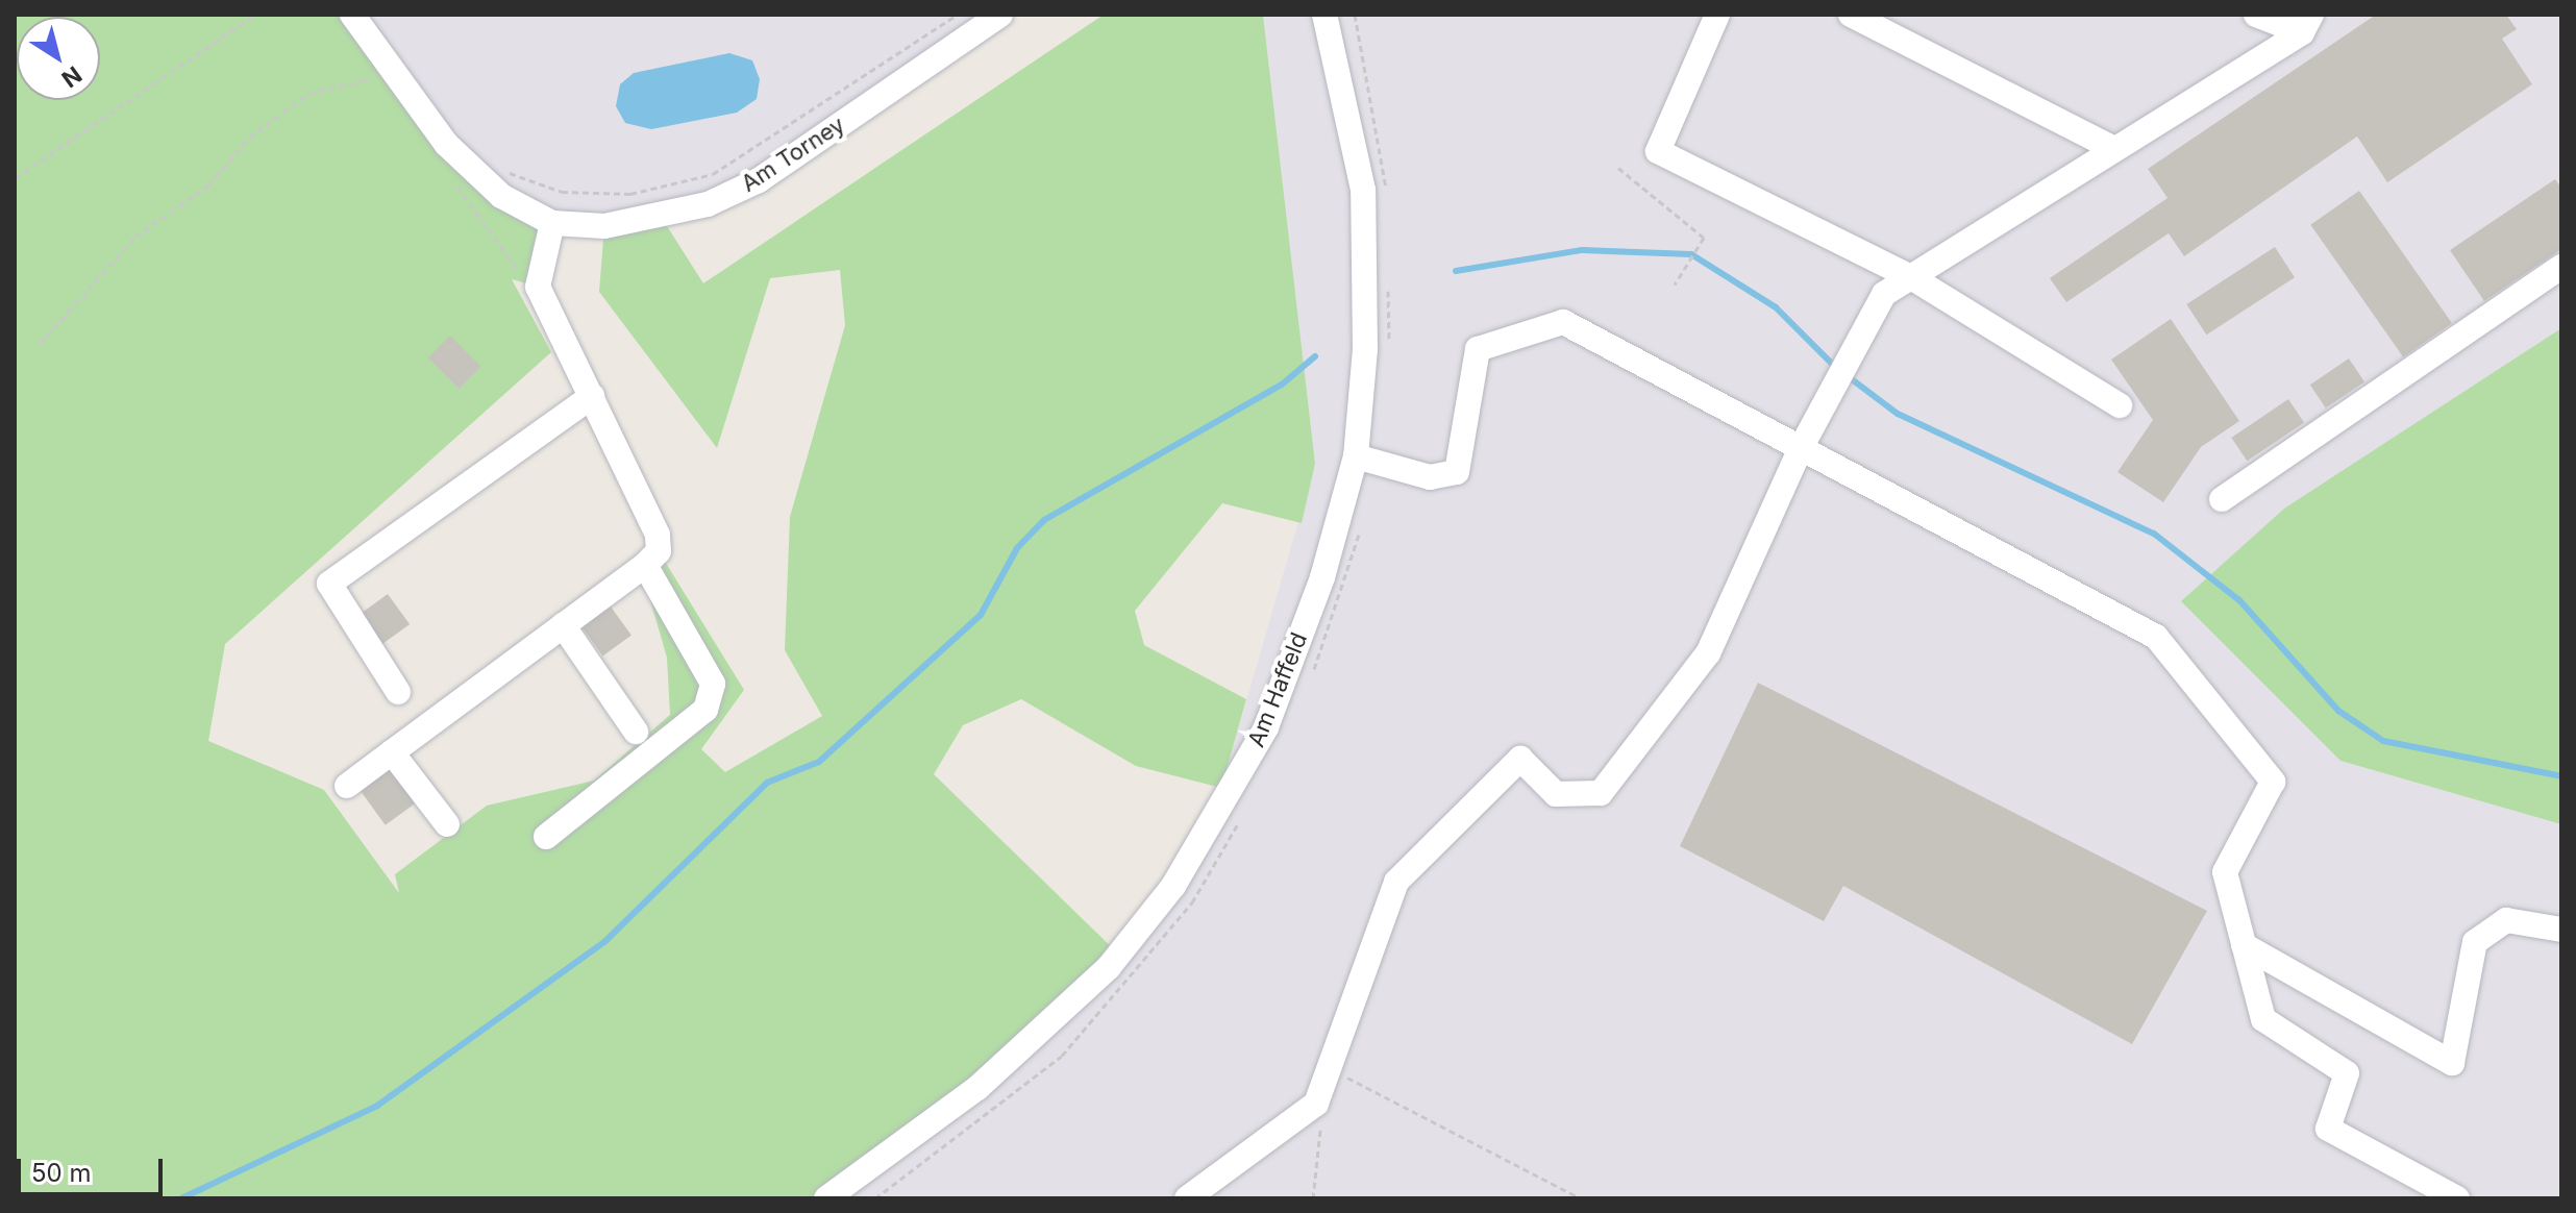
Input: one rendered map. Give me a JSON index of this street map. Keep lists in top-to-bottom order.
{
  "streets": {
    "street": ["Am Torney", "Am Haffeld"]
  },
  "scale_bar": "50 m",
  "north": "bottom right"
}
